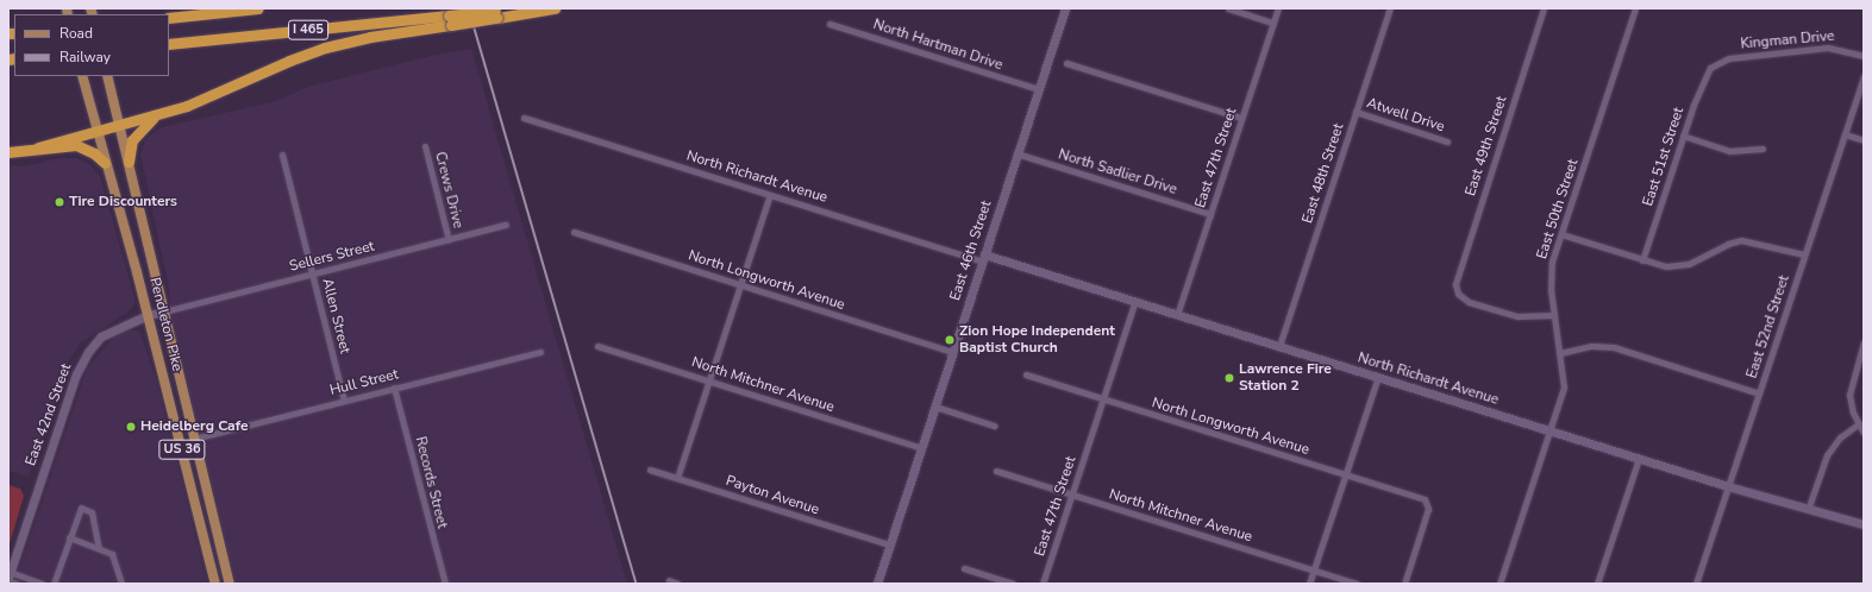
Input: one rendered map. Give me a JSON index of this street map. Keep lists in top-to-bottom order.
{
  "streets": {
    "highway": ["I 465"],
    "main road": ["Pendleton Pike", "US 36"],
    "street": [
      "Kingman Drive",
      "North Hartman Drive",
      "Atwell Drive",
      "East 49th Street",
      "East 51st Street",
      "East 47th Street",
      "North Sadlier Drive",
      "East 48th Street",
      "North Richardt Avenue",
      "Crews Drive",
      "East 50th Street",
      "East 46th Street",
      "Sellers Street",
      "North Longworth Avenue",
      "Allen Street",
      "East 52nd Street",
      "Hull Street",
      "North Mitchner Avenue",
      "East 42nd Street",
      "Records Street",
      "Payton Avenue"
    ]
  },
  "crossings": [
    ["Kingman Drive", "East 51st Street"],
    ["North Hartman Drive", "East 46th Street"],
    ["Atwell Drive", "East 48th Street"],
    ["East 49th Street", "East 50th Street"],
    ["East 47th Street", "North Sadlier Drive"],
    ["East 47th Street", "North Richardt Avenue"],
    ["East 47th Street", "North Longworth Avenue"],
    ["East 47th Street", "North Mitchner Avenue"],
    ["North Sadlier Drive", "East 46th Street"],
    ["East 48th Street", "North Richardt Avenue"],
    ["North Richardt Avenue", "East 50th Street"],
    ["North Richardt Avenue", "East 46th Street"],
    ["North Richardt Avenue", "East 52nd Street"],
    ["Crews Drive", "Sellers Street"],
    ["East 46th Street", "North Longworth Avenue"],
    ["East 46th Street", "North Mitchner Avenue"],
    ["East 46th Street", "Payton Avenue"],
    ["Sellers Street", "Allen Street"],
    ["Sellers Street", "Pendleton Pike"],
    ["Sellers Street", "East 42nd Street"],
    ["Allen Street", "Hull Street"],
    ["Pendleton Pike", "Hull Street"],
    ["Pendleton Pike", "East 42nd Street"],
    ["Hull Street", "Records Street"]
  ],
  "places": [
    "Tire Discounters",
    "Zion Hope Independent Baptist Church",
    "Lawrence Fire Station 2",
    "Heidelberg Cafe"
  ],
  "legend": ["Road", "Railway"]
}
